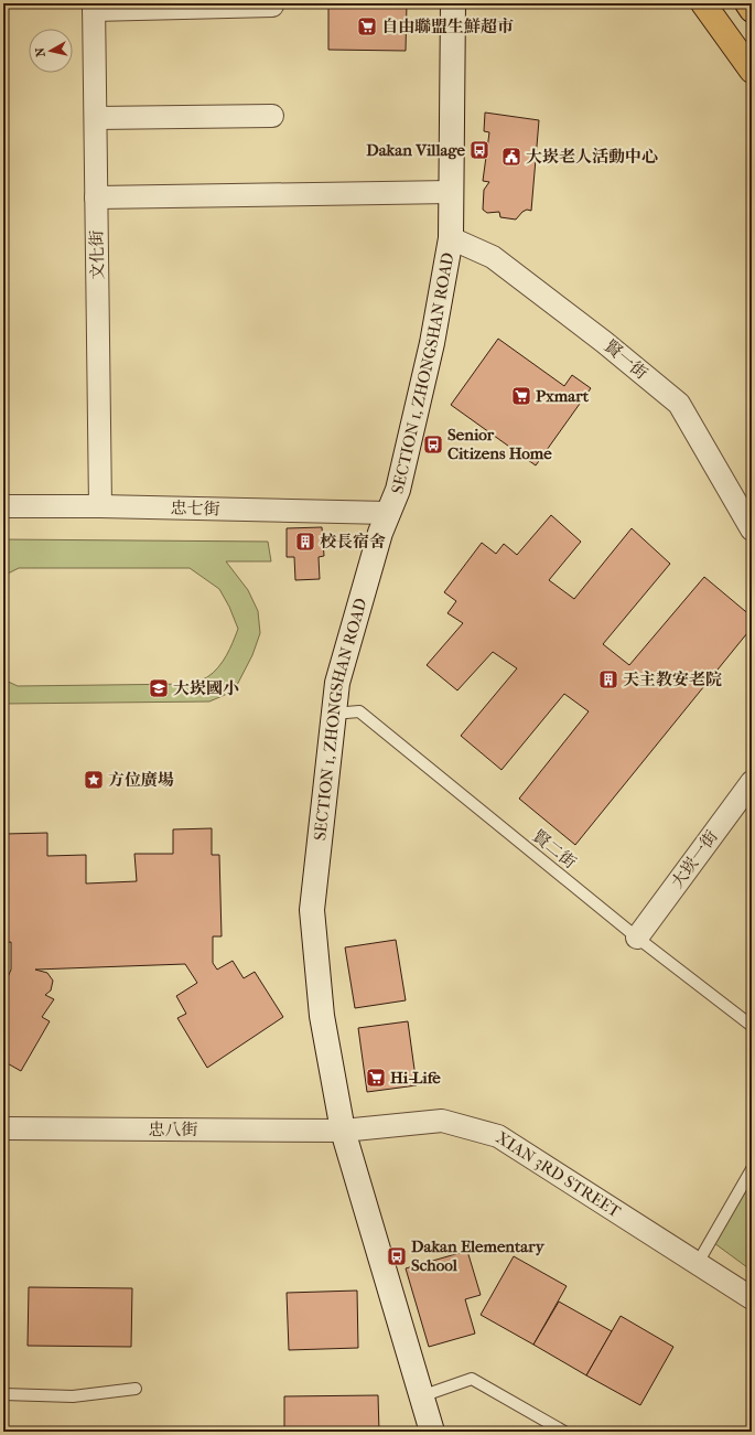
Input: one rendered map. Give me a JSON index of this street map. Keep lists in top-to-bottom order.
{
  "streets": {
    "main road": ["SECTION 1, ZHONGSHAN ROAD"],
    "street": [
      "文化街",
      "賢一街",
      "忠七街",
      "大崁一街",
      "忠八街",
      "XIAN 3RD STREET"
    ],
    "lane": ["賢二街"]
  },
  "crossings": [
    ["文化街", "忠七街"],
    ["賢一街", "SECTION 1, ZHONGSHAN ROAD"],
    ["SECTION 1, ZHONGSHAN ROAD", "忠七街"],
    ["SECTION 1, ZHONGSHAN ROAD", "賢二街"],
    ["SECTION 1, ZHONGSHAN ROAD", "忠八街"],
    ["SECTION 1, ZHONGSHAN ROAD", "XIAN 3RD STREET"],
    ["賢二街", "大崁一街"],
    ["忠八街", "XIAN 3RD STREET"]
  ],
  "places": {
    "supermarket": ["自由聯盟生鮮超市", "Pxmart", "Hi-Life"],
    "bus stop": ["Dakan Village", "Senior Citizens Home", "Dakan Elementary School"],
    "public building": ["大崁老人活動中心"],
    "building": ["校長宿舍", "天主教安老院"],
    "school or university": ["大崁國小"],
    "place": ["方位廣場"]
  },
  "north": "left"
}
